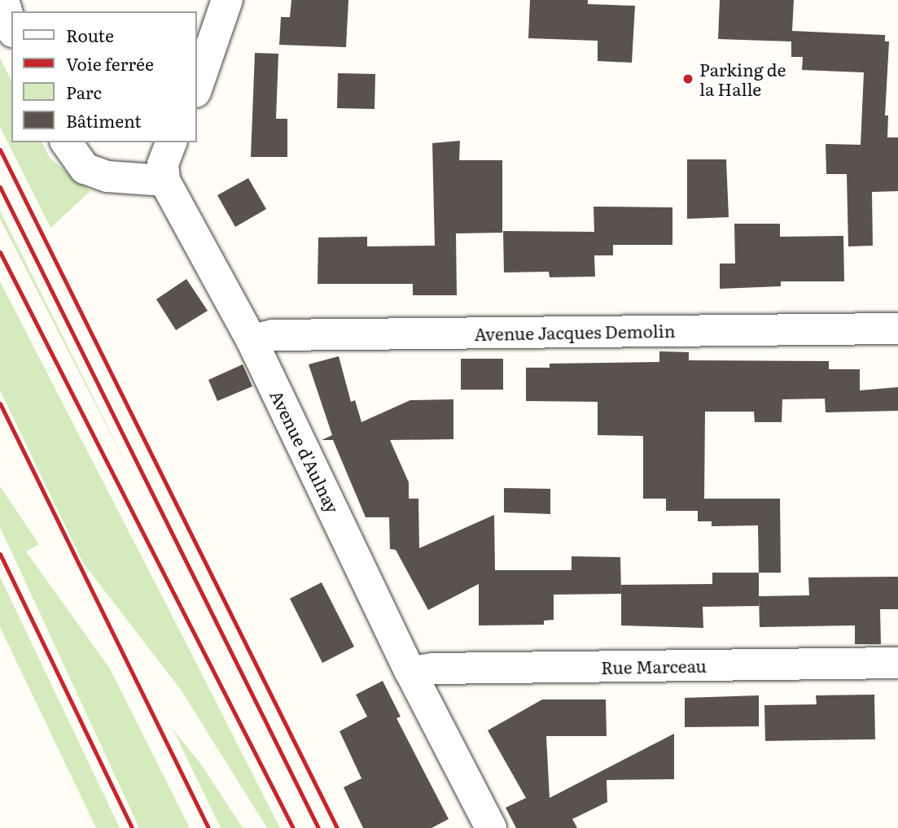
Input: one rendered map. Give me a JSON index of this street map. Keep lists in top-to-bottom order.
{
  "streets": {
    "street": ["Avenue Jacques Demolin", "Avenue d'Aulnay", "Rue Marceau"]
  },
  "crossings": [
    ["Avenue Jacques Demolin", "Avenue d'Aulnay"],
    ["Avenue d'Aulnay", "Rue Marceau"]
  ],
  "places": ["Parking de la Halle"],
  "legend": [
    "Route",
    "Voie ferrée",
    "Parc",
    "Bâtiment"
  ]
}
